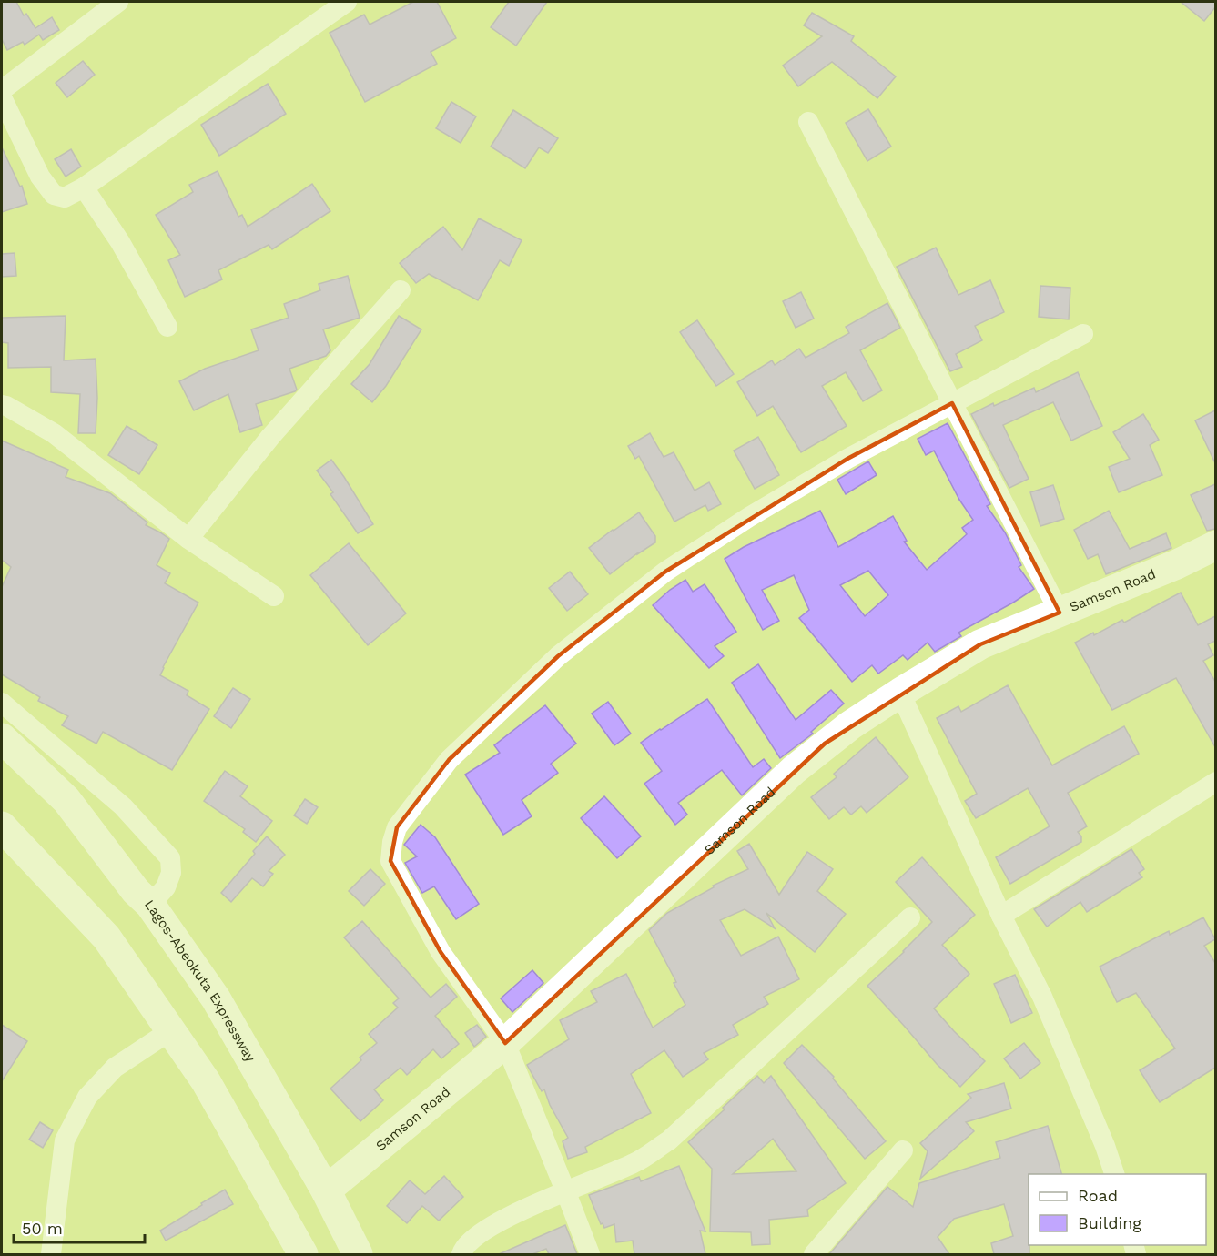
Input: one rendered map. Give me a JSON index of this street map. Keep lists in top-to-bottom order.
{
  "streets": {
    "main road": ["Samson Road", "Lagos-Abeokuta Expressway"]
  },
  "crossings": [
    ["Samson Road", "Lagos-Abeokuta Expressway"]
  ],
  "legend": ["Road", "Building"],
  "scale_bar": "50 m"
}
